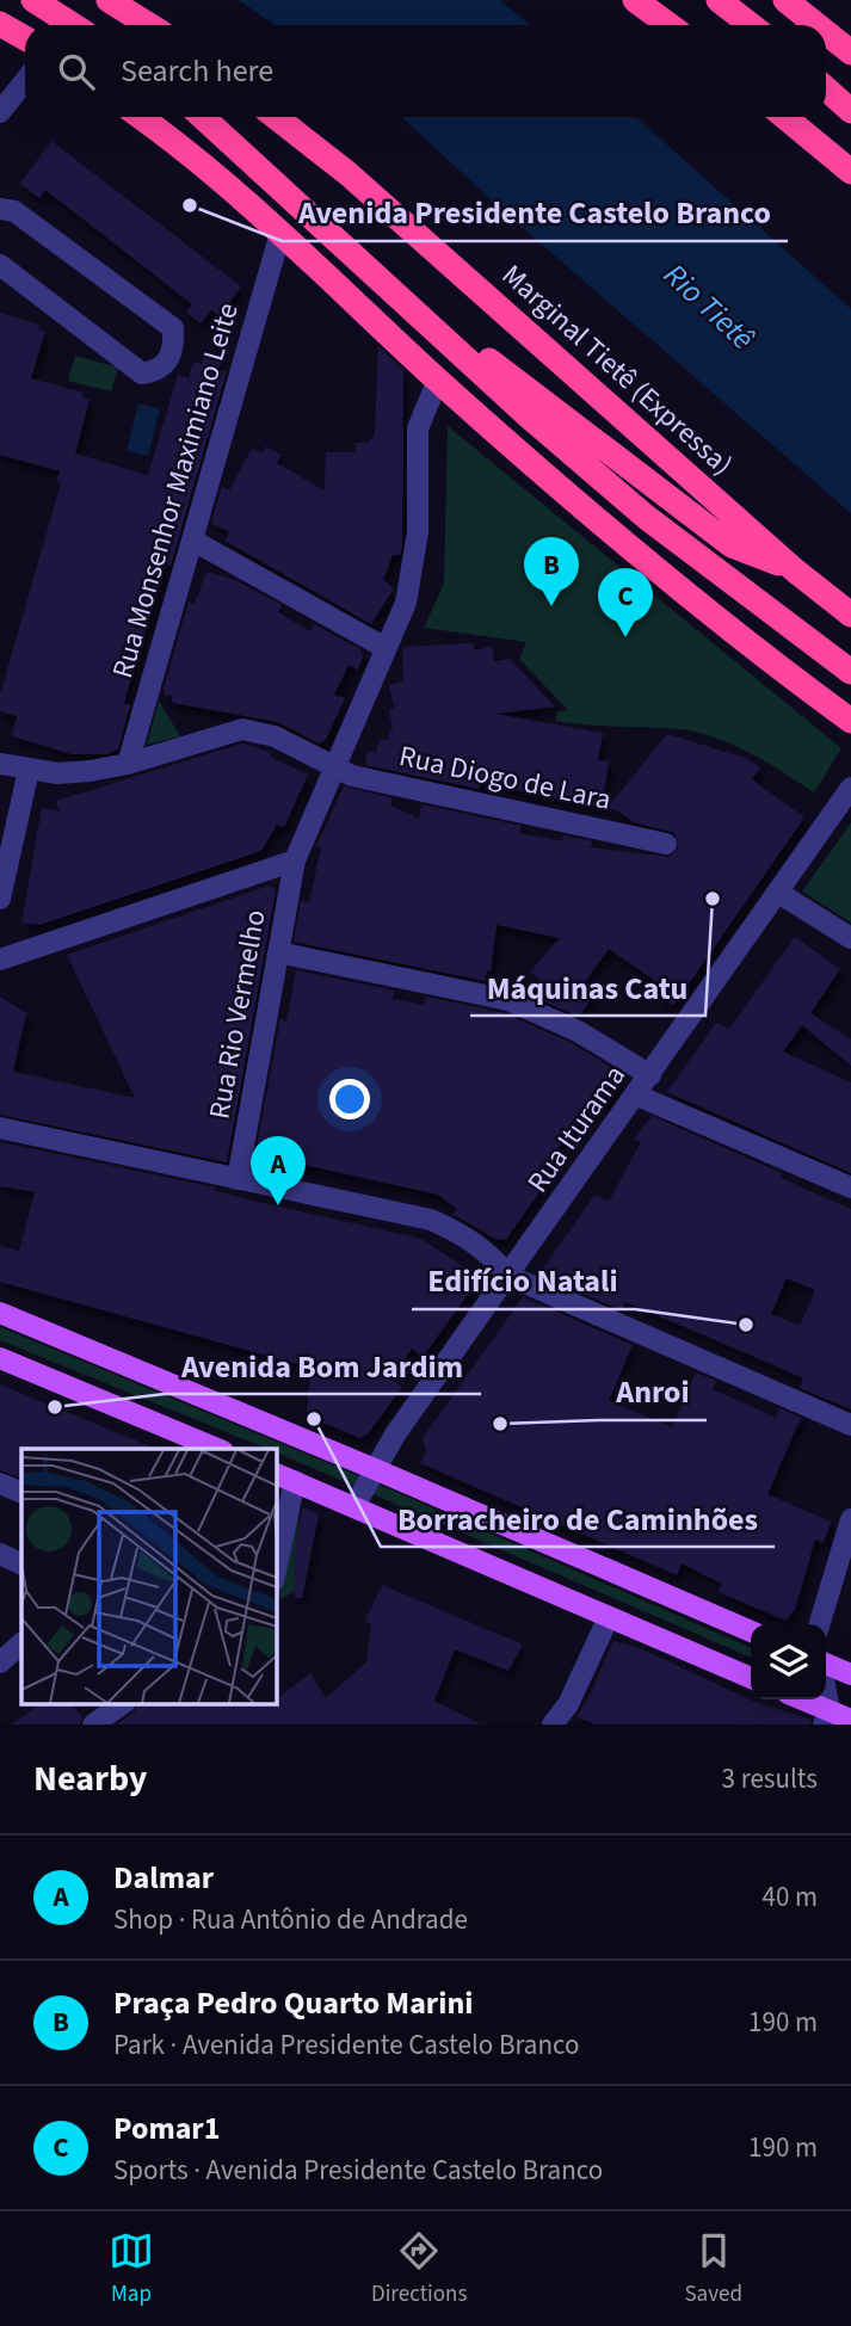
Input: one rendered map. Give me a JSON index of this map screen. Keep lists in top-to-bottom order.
{
  "streets": {
    "highway": ["Marginal Tietê (Expressa)"],
    "street": [
      "Rua Monsenhor Maximiano Leite",
      "Rua Diogo de Lara",
      "Rua Rio Vermelho",
      "Rua Iturama"
    ]
  },
  "crossings": [
    ["Rua Monsenhor Maximiano Leite", "Rua Diogo de Lara"],
    ["Rua Diogo de Lara", "Rua Rio Vermelho"]
  ],
  "water": ["Rio Tietê"],
  "places": [
    "Avenida Presidente Castelo Branco",
    "Máquinas Catu",
    "Edifício Natali",
    "Avenida Bom Jardim",
    "Borracheiro de Caminhões",
    "Anroi"
  ],
  "page": {
    "search": "Search here",
    "pins": ["B", "C", "A"],
    "heading": ["Nearby", "3 results"],
    "list": [
      {
        "mark": "A",
        "name": "Dalmar",
        "note": "Shop · Rua Antônio de Andrade",
        "value": "40 m"
      },
      {
        "mark": "B",
        "name": "Praça Pedro Quarto Marini",
        "note": "Park · Avenida Presidente Castelo Branco",
        "value": "190 m"
      },
      {
        "mark": "C",
        "name": "Pomar1",
        "note": "Sports · Avenida Presidente Castelo Branco",
        "value": "190 m"
      }
    ],
    "nav": ["Map", "Directions", "Saved"]
  }
}
